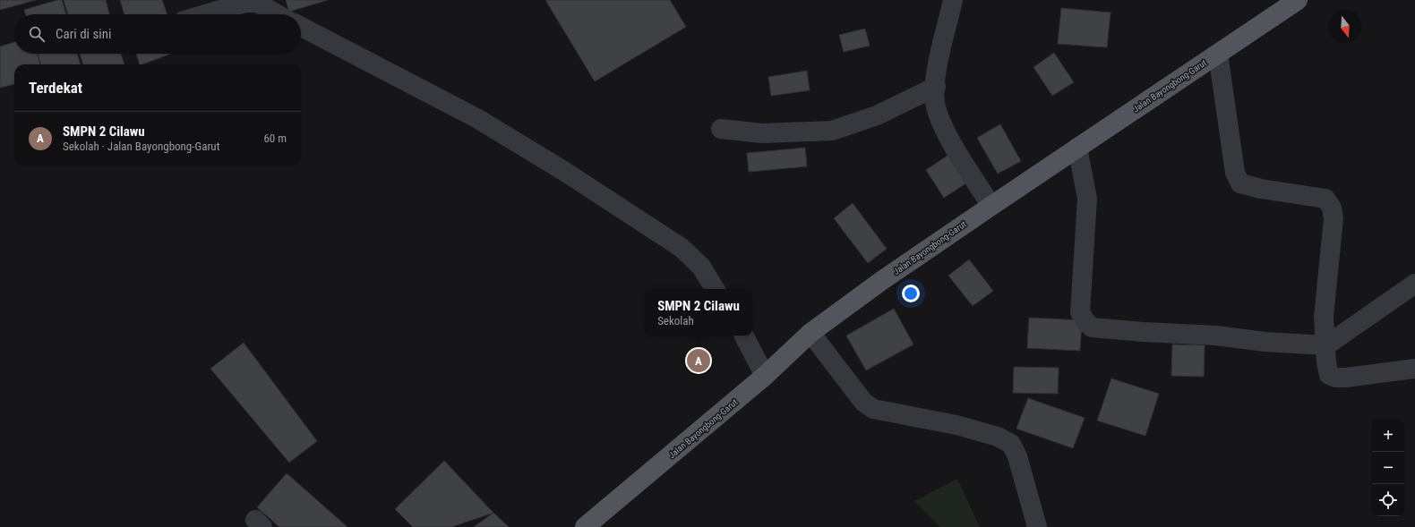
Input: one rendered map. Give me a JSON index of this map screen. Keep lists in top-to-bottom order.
{
  "streets": {
    "main road": ["Jalan Bayongbong-Garut"]
  },
  "north": "bottom",
  "page": {
    "search": "Cari di sini",
    "heading": "Terdekat",
    "list": [
      {
        "mark": "A",
        "name": "SMPN 2 Cilawu",
        "note": "Sekolah · Jalan Bayongbong-Garut",
        "value": "60 m"
      }
    ],
    "popup": ["SMPN 2 Cilawu", "Sekolah"],
    "pins": "A",
    "map_buttons": ["+", "−"]
  }
}
